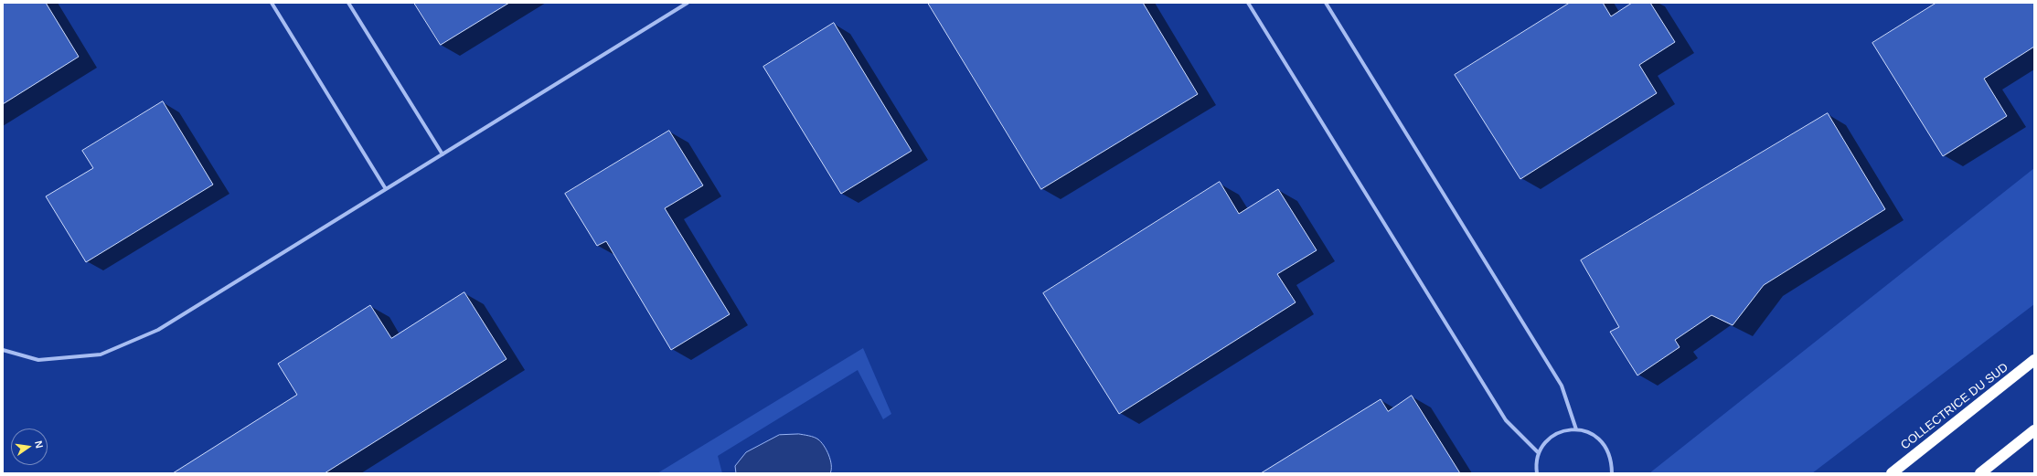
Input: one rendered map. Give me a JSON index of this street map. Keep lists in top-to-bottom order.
{
  "streets": {
    "highway": ["COLLECTRICE DU SUD"]
  },
  "north": "right"
}
